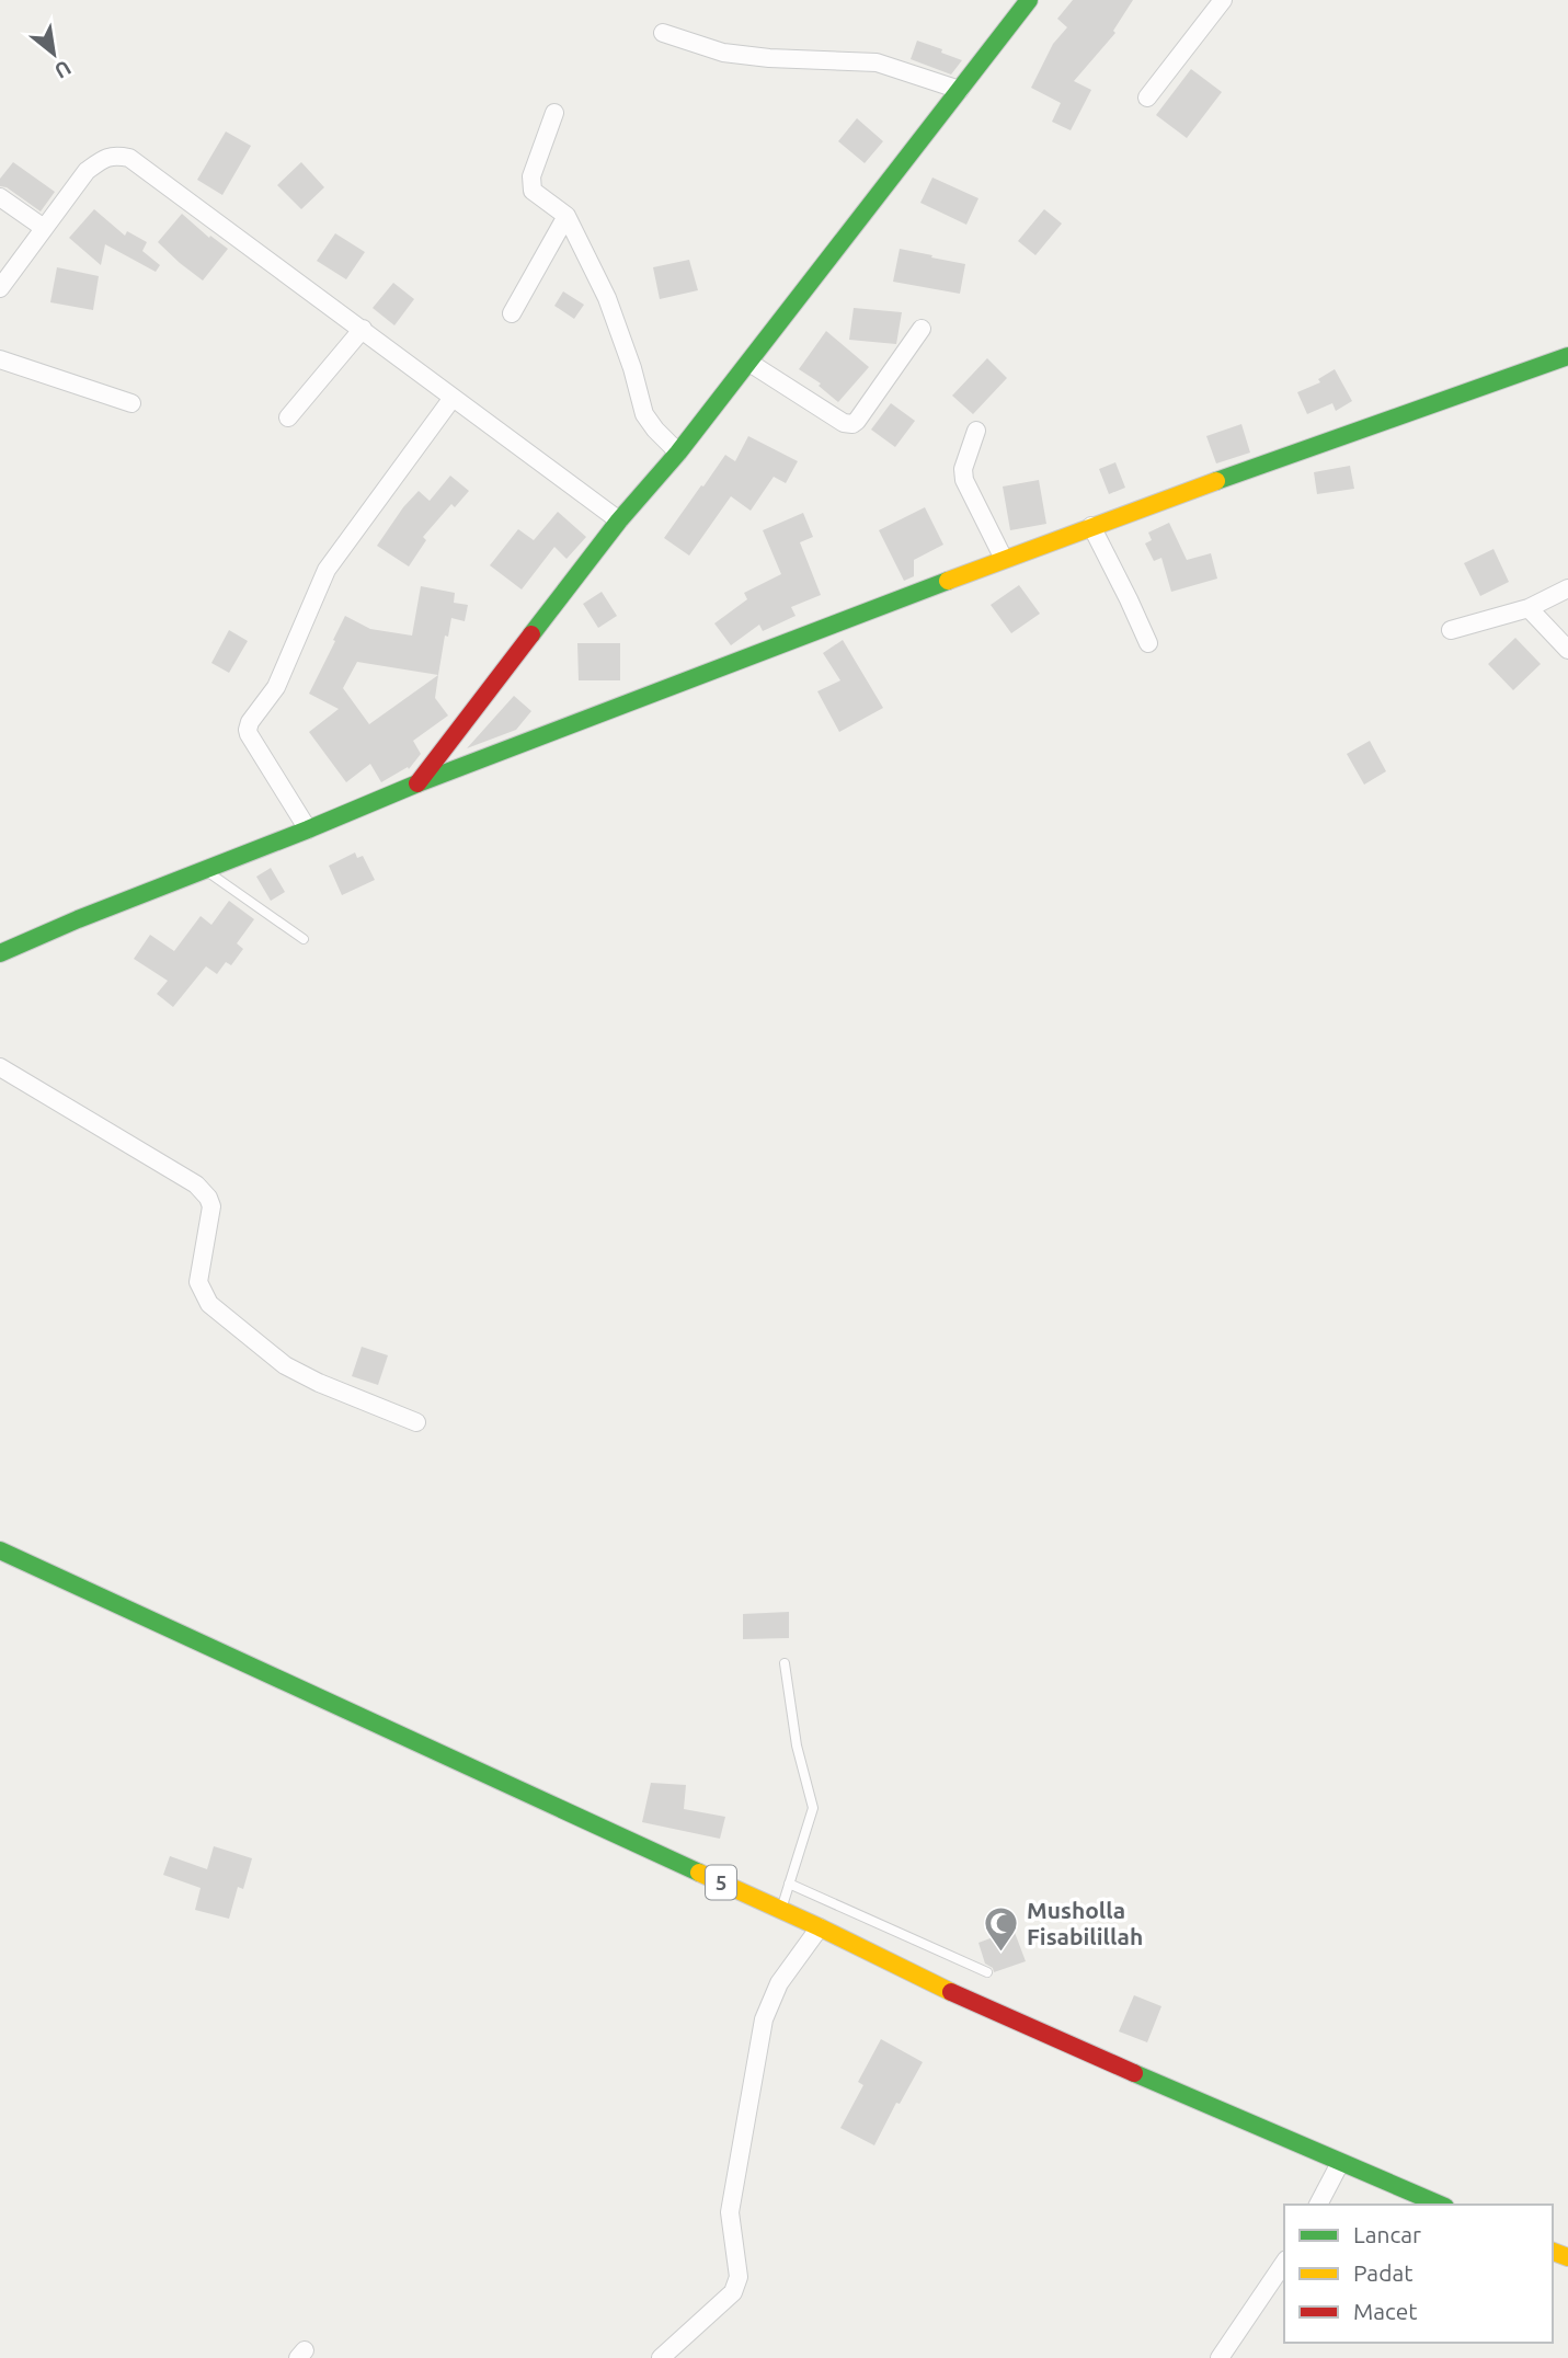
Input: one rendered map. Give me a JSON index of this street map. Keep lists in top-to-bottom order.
{
  "streets": {
    "main road": ["5"]
  },
  "places": {
    "mosque": ["Musholla Fisabilillah"]
  },
  "legend": ["Lancar", "Padat", "Macet"],
  "north": "bottom right"
}
